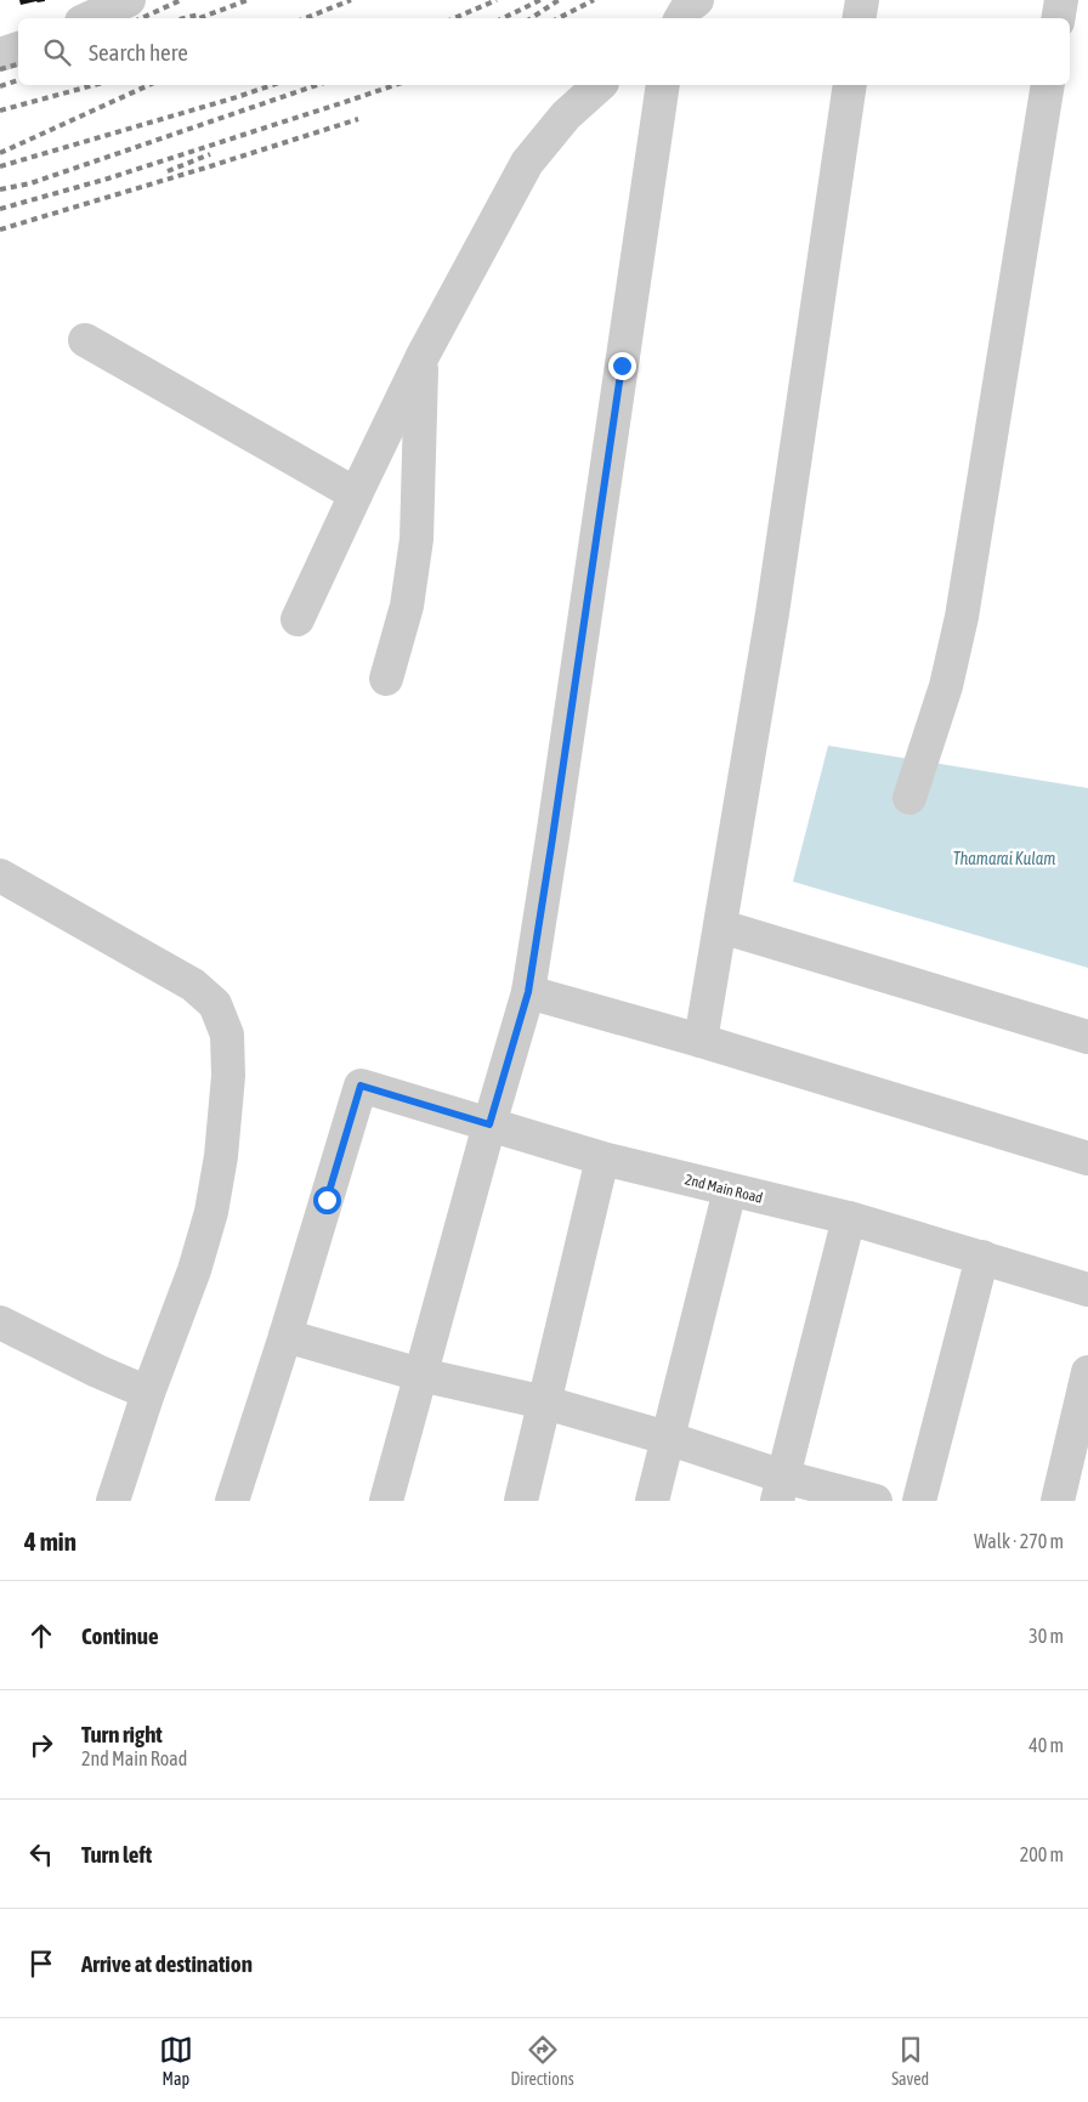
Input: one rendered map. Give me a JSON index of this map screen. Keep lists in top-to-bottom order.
{
  "streets": {
    "street": ["2nd Main Road"]
  },
  "water": ["Thamarai Kulam"],
  "page": {
    "search": "Search here",
    "heading": ["4 min", "Walk · 270 m"],
    "list": [
      ["Continue", "30 m"],
      ["Turn right", "2nd Main Road", "40 m"],
      ["Turn left", "200 m"],
      "Arrive at destination"
    ],
    "nav": ["Map", "Directions", "Saved"]
  }
}
